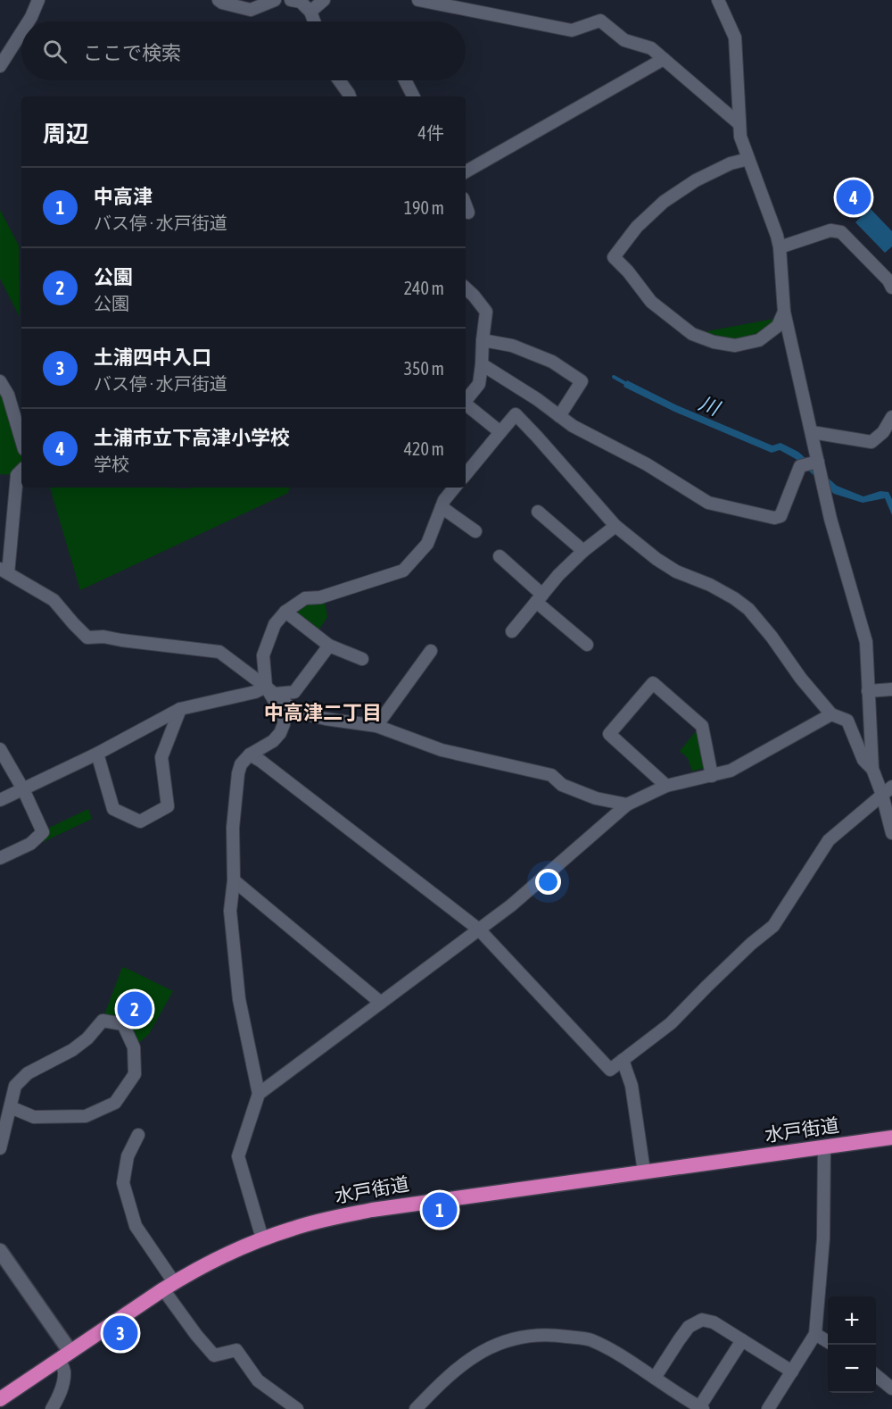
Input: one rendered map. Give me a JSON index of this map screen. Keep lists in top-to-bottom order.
{
  "streets": {
    "highway": ["水戸街道"]
  },
  "districts": ["中高津二丁目"],
  "water": ["川"],
  "page": {
    "search": "ここで検索",
    "heading": ["周辺", "4件"],
    "list": [
      {
        "mark": "1",
        "name": "中高津",
        "note": "バス停 · 水戸街道",
        "value": "190 m"
      },
      {
        "mark": "2",
        "name": "公園",
        "note": "公園",
        "value": "240 m"
      },
      {
        "mark": "3",
        "name": "土浦四中入口",
        "note": "バス停 · 水戸街道",
        "value": "350 m"
      },
      {
        "mark": "4",
        "name": "土浦市立下高津小学校",
        "note": "学校",
        "value": "420 m"
      }
    ],
    "pins": [
      "4",
      "2",
      "1",
      "3"
    ],
    "map_buttons": ["+", "−"]
  }
}
